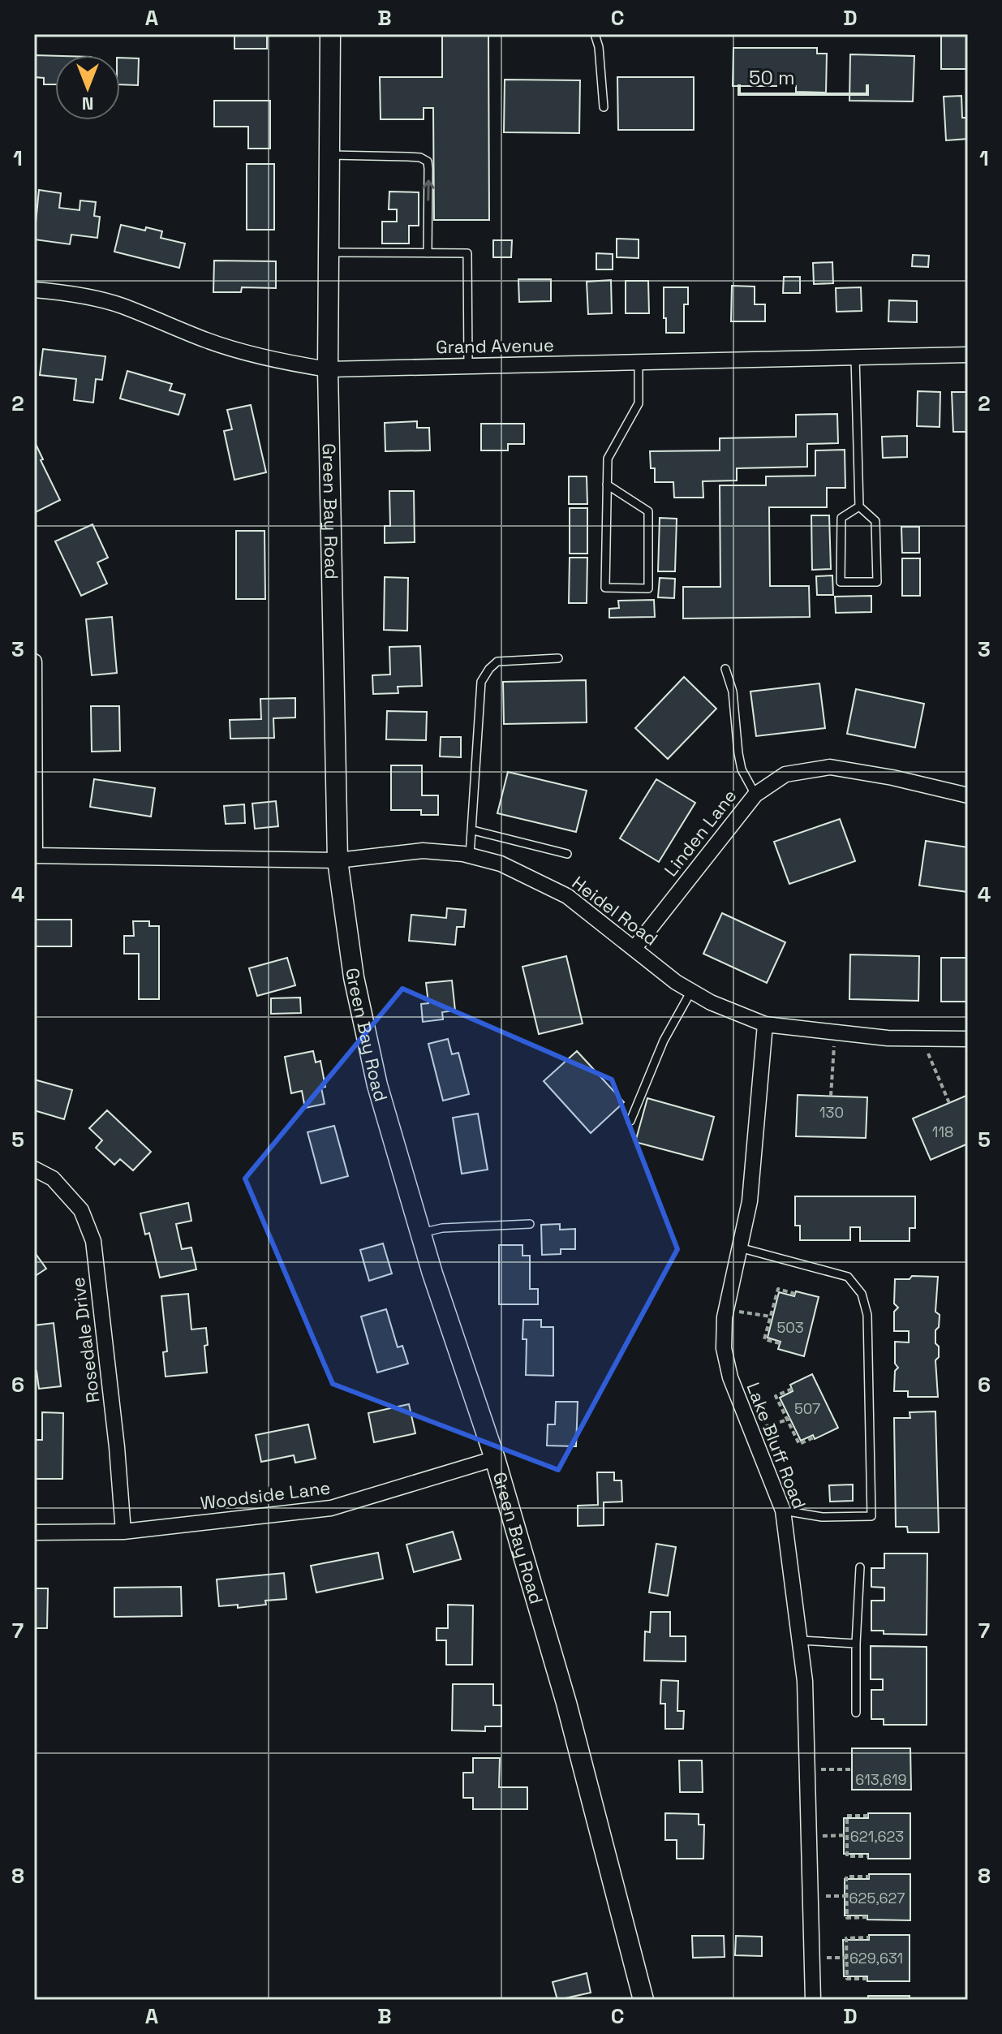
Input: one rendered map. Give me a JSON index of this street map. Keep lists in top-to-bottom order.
{
  "streets": {
    "street": [
      "Grand Avenue",
      "Green Bay Road",
      "Linden Lane",
      "Heidel Road",
      "Rosedale Drive",
      "Lake Bluff Road",
      "Woodside Lane"
    ]
  },
  "crossings": [
    ["Grand Avenue", "Green Bay Road"],
    ["Green Bay Road", "Heidel Road"],
    ["Green Bay Road", "Woodside Lane"],
    ["Linden Lane", "Heidel Road"],
    ["Heidel Road", "Lake Bluff Road"],
    ["Rosedale Drive", "Woodside Lane"]
  ],
  "house_numbers": [
    "130",
    "118",
    "503",
    "507",
    "613,619",
    "621,623",
    "625,627",
    "629,631"
  ],
  "scale_bar": "50 m",
  "north": "bottom",
  "grid": {
    "columns": [
      "A",
      "B",
      "C",
      "D"
    ],
    "rows": [
      "1",
      "2",
      "3",
      "4",
      "5",
      "6",
      "7",
      "8"
    ]
  }
}
